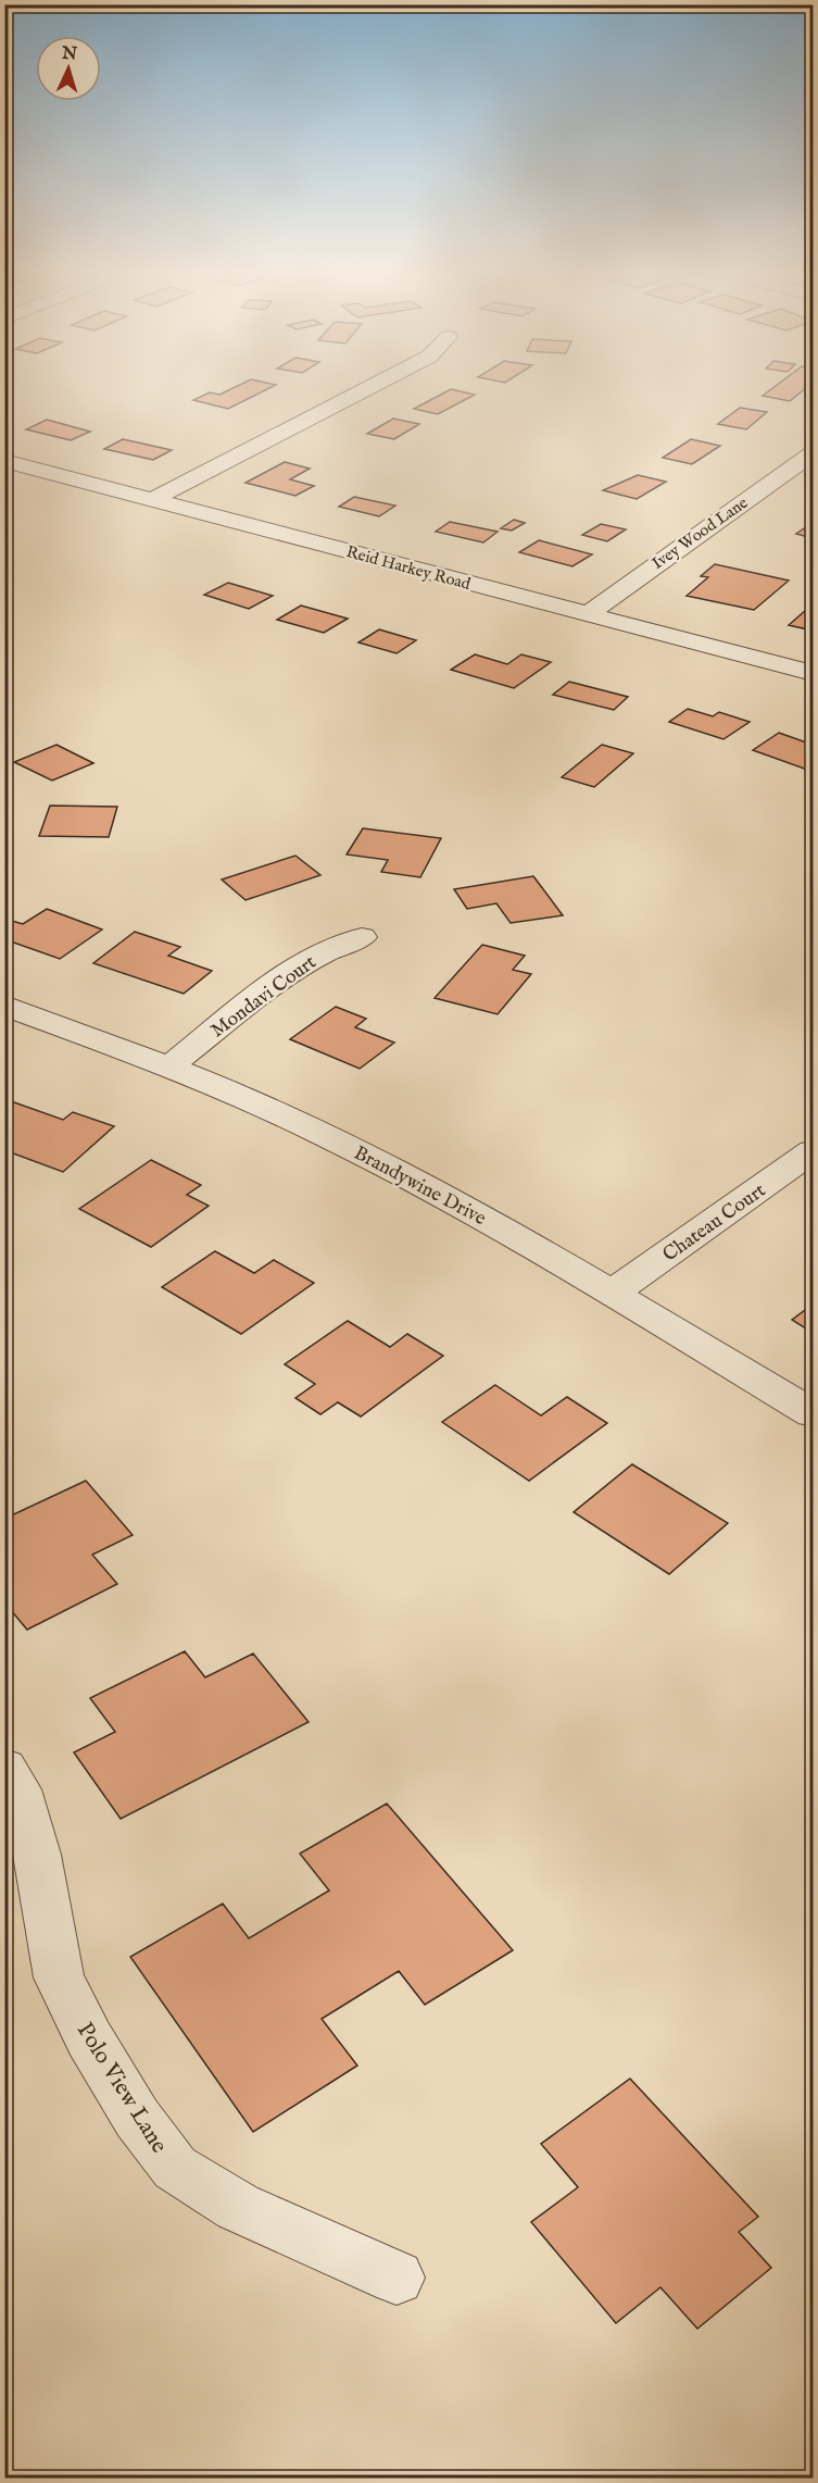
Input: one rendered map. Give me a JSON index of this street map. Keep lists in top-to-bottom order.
{
  "streets": {
    "street": [
      "Ivey Wood Lane",
      "Reid Harkey Road",
      "Mondavi Court",
      "Brandywine Drive",
      "Chateau Court",
      "Polo View Lane"
    ]
  },
  "crossings": [
    ["Ivey Wood Lane", "Reid Harkey Road"],
    ["Mondavi Court", "Brandywine Drive"],
    ["Brandywine Drive", "Chateau Court"]
  ],
  "north": "top"
}
